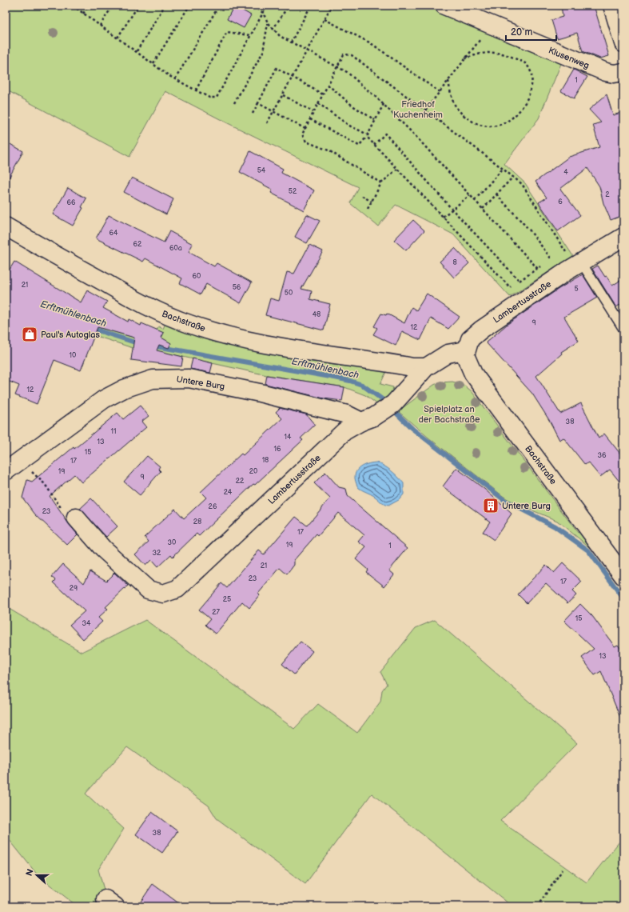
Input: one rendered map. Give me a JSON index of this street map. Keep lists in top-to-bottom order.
{
  "streets": {
    "street": [
      "Klusenweg",
      "Lambertusstraße",
      "Bachstraße",
      "Untere Burg"
    ]
  },
  "crossings": [
    ["Lambertusstraße", "Bachstraße"],
    ["Lambertusstraße", "Untere Burg"]
  ],
  "water": ["Erftmühlenbach"],
  "parks": ["Friedhof Kuchenheim", "Spielplatz an der Bachstraße"],
  "places": {
    "shop": ["Paul's Autoglas"],
    "building": ["Untere Burg"]
  },
  "house_numbers": [
    "1",
    "54",
    "4",
    "52",
    "2",
    "6",
    "66",
    "64",
    "62",
    "60a",
    "8",
    "60",
    "21",
    "56",
    "5",
    "50",
    "48",
    "9",
    "12",
    "10",
    "12",
    "38",
    "11",
    "14",
    "13",
    "16",
    "15",
    "36",
    "18",
    "17",
    "19",
    "20",
    "9",
    "22",
    "24",
    "26",
    "23",
    "28",
    "17",
    "30",
    "19",
    "1",
    "32",
    "21",
    "23",
    "17",
    "29",
    "25",
    "27",
    "15",
    "34",
    "13",
    "38"
  ],
  "scale_bar": "20 m",
  "north": "left"
}
